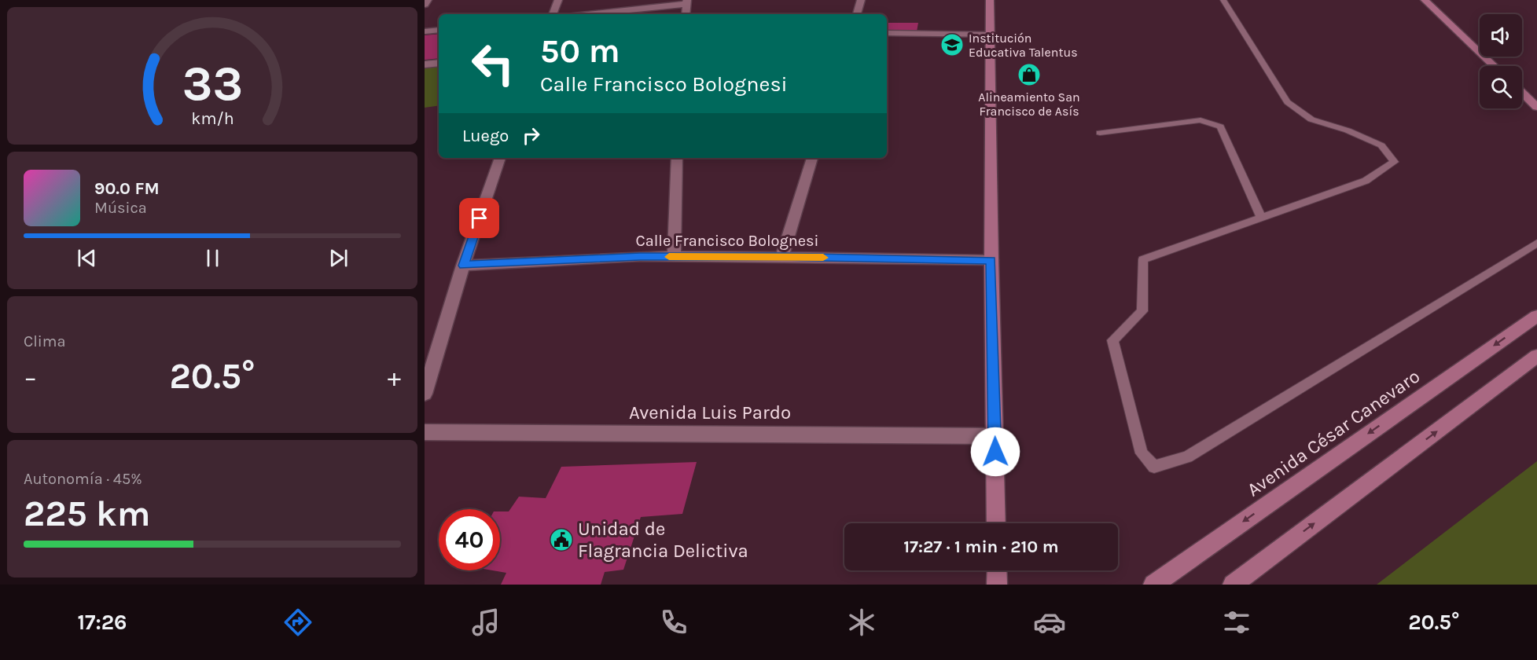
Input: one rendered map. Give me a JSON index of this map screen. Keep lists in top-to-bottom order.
{
  "streets": {
    "street": ["Calle Francisco Bolognesi", "Avenida Luis Pardo", "Avenida César Canevaro"]
  },
  "places": {
    "school or university": ["Institución Educativa Talentus"],
    "shop": ["Alineamiento San Francisco de Asís"],
    "public building": ["Unidad de Flagrancia Delictiva"]
  },
  "page": {
    "turn": ["50 m", "Calle Francisco Bolognesi"],
    "then": "Luego",
    "song": ["90.0 FM", "Música"],
    "tile": [
      "Clima",
      ["Autonomía · 45%", "225 km"]
    ],
    "heat": ["−", "20.5°", "+"],
    "limit": "40",
    "trip": "17:27 · 1 min · 210 m",
    "tabs": ["17:26", "20.5°"],
    "gauge": ["33", "km/h"]
  }
}
